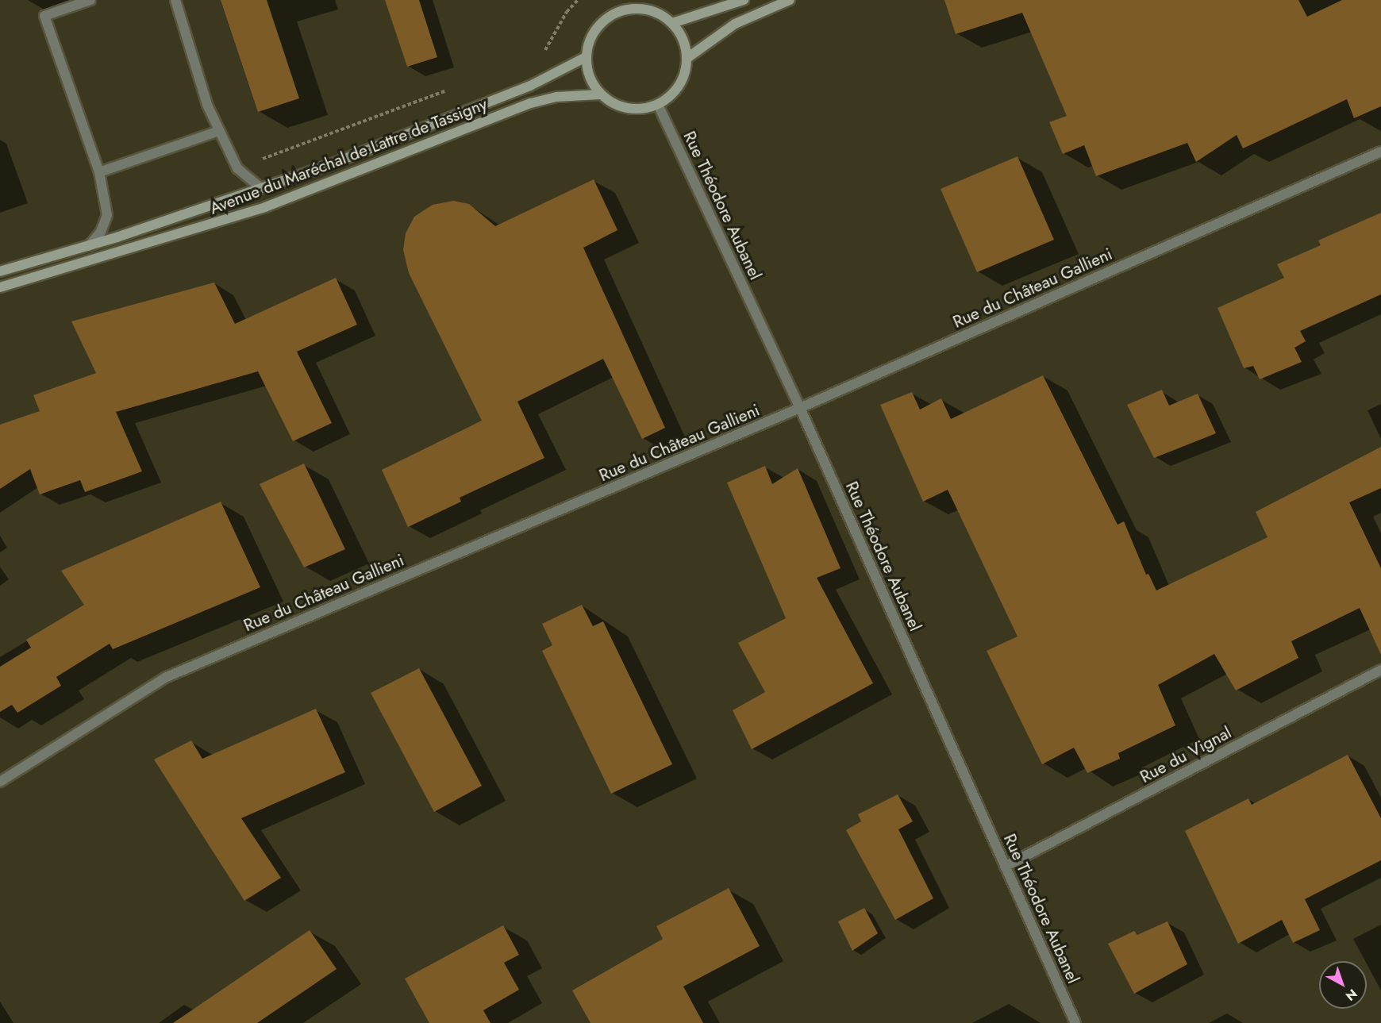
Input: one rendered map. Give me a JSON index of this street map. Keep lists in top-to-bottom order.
{
  "streets": {
    "main road": ["Avenue du Maréchal de Lattre de Tassigny"],
    "street": ["Rue Théodore Aubanel", "Rue du Château Gallieni", "Rue du Vignal"]
  },
  "crossings": [
    ["Avenue du Maréchal de Lattre de Tassigny", "Rue Théodore Aubanel"],
    ["Rue Théodore Aubanel", "Rue du Château Gallieni"],
    ["Rue Théodore Aubanel", "Rue du Vignal"]
  ],
  "north": "bottom right"
}
